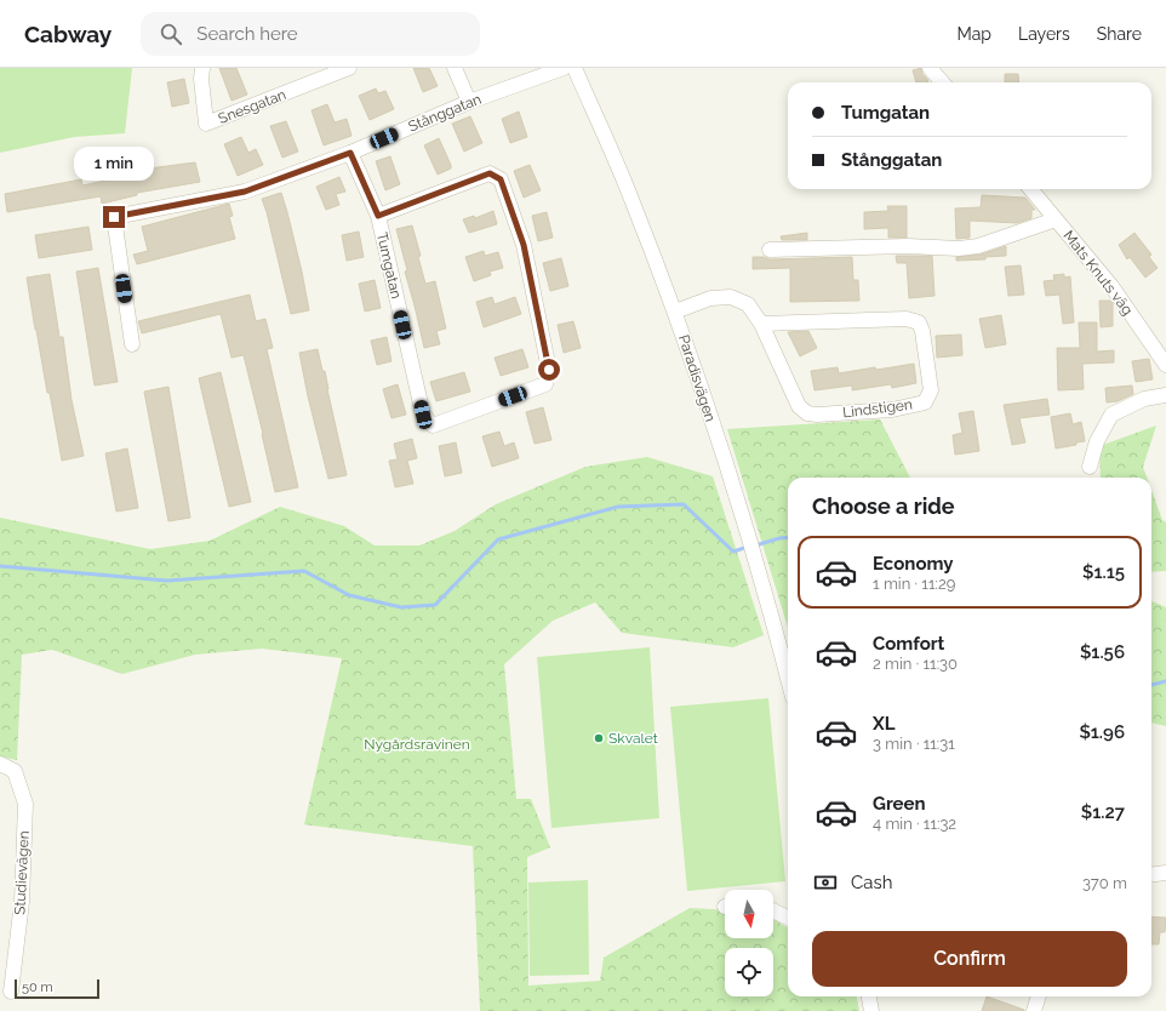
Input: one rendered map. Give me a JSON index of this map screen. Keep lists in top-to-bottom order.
{
  "streets": {
    "street": [
      "Snesgatan",
      "Stånggatan",
      "Tumgatan",
      "Mats Knuts väg",
      "Paradisvägen",
      "Lindstigen",
      "Studievägen"
    ]
  },
  "crossings": [
    ["Stånggatan", "Tumgatan"],
    ["Paradisvägen", "Lindstigen"]
  ],
  "parks": ["Nygårdsravinen"],
  "places": ["Skvalet"],
  "scale_bar": "50 m",
  "north": "bottom",
  "page": {
    "header": "Cabway",
    "search": "Search here",
    "nav": ["Map", "Layers", "Share"],
    "banner": ["Tumgatan", "Stånggatan"],
    "bubble": "1 min",
    "heading": "Choose a ride",
    "list": [
      {
        "name": "Economy",
        "note": "1 min · 11:29",
        "value": "$1.15"
      },
      {
        "name": "Comfort",
        "note": "2 min · 11:30",
        "value": "$1.56"
      },
      {
        "name": "XL",
        "note": "3 min · 11:31",
        "value": "$1.96"
      },
      {
        "name": "Green",
        "note": "4 min · 11:32",
        "value": "$1.27"
      }
    ],
    "pay": ["Cash", "370 m"],
    "buttons": "Confirm",
    "scale": "50 m"
  }
}
